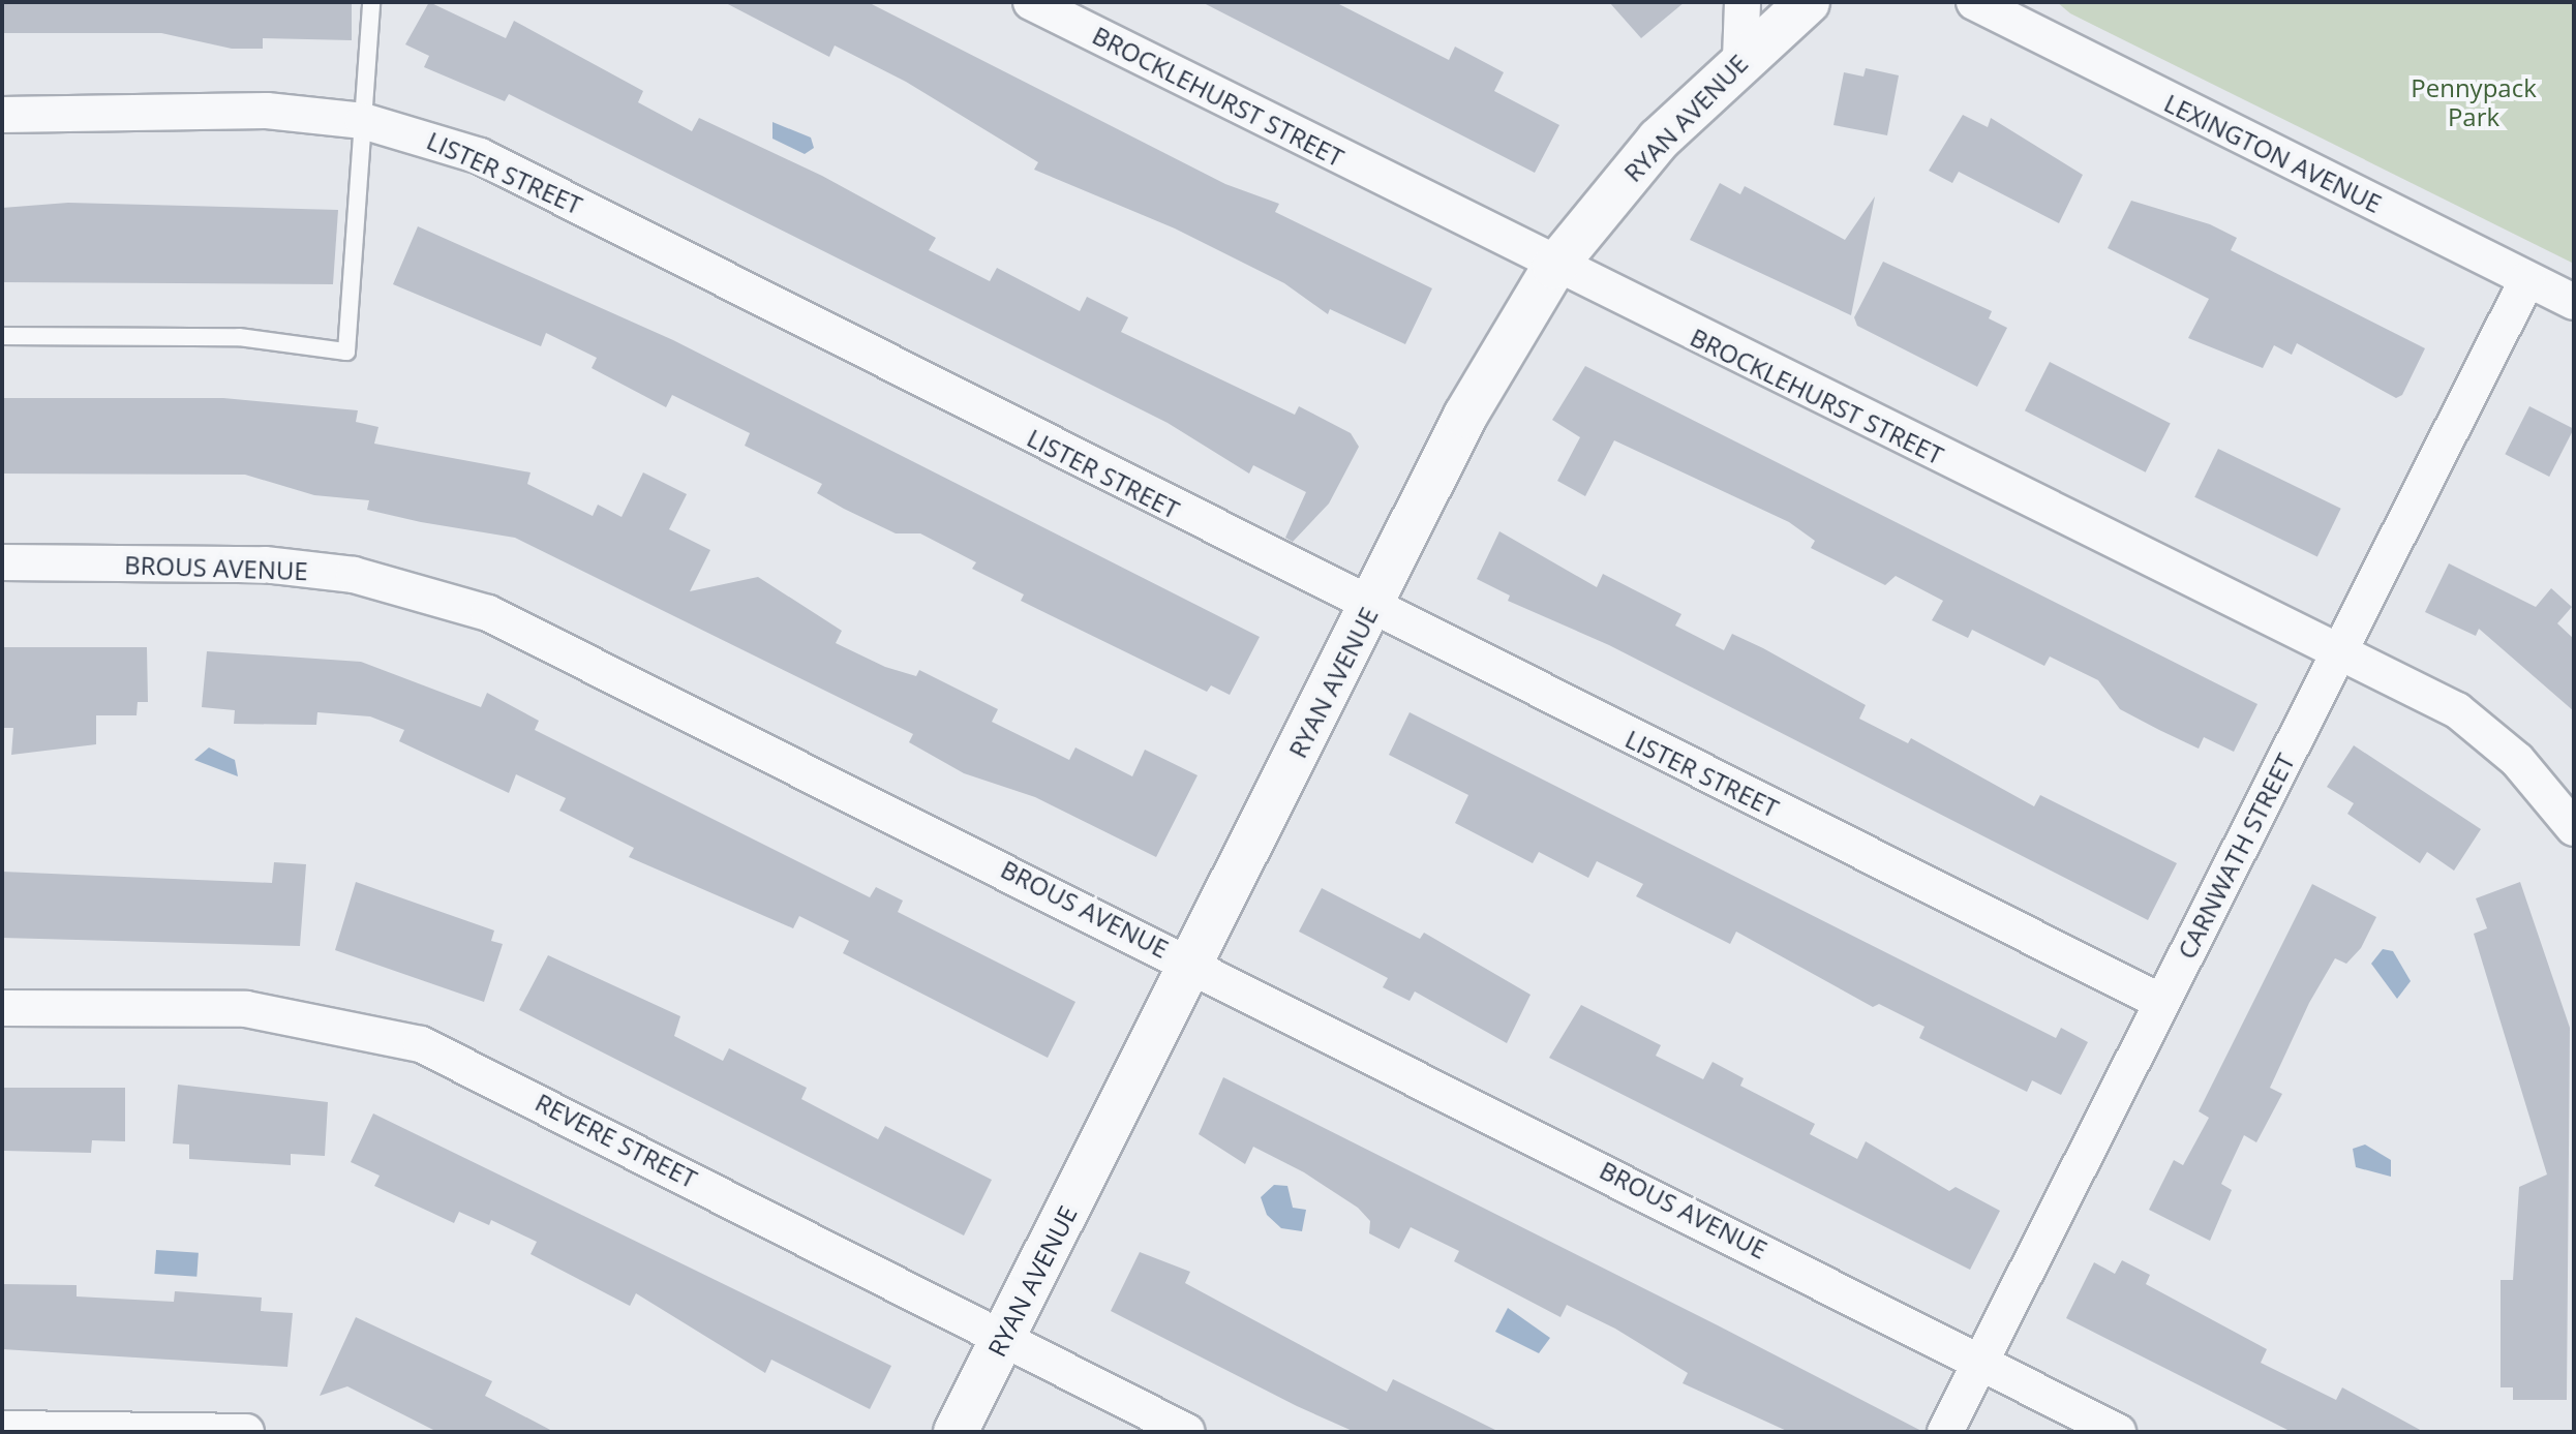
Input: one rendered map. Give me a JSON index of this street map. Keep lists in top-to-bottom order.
{
  "streets": {
    "street": [
      "BROCKLEHURST STREET",
      "RYAN AVENUE",
      "LEXINGTON AVENUE",
      "LISTER STREET",
      "BROUS AVENUE",
      "CARNWATH STREET",
      "REVERE STREET"
    ]
  },
  "crossings": [
    ["BROCKLEHURST STREET", "RYAN AVENUE"],
    ["BROCKLEHURST STREET", "CARNWATH STREET"],
    ["RYAN AVENUE", "LISTER STREET"],
    ["RYAN AVENUE", "BROUS AVENUE"],
    ["RYAN AVENUE", "REVERE STREET"],
    ["LEXINGTON AVENUE", "CARNWATH STREET"],
    ["LISTER STREET", "CARNWATH STREET"],
    ["BROUS AVENUE", "CARNWATH STREET"]
  ],
  "parks": ["Pennypack Park"]
}
